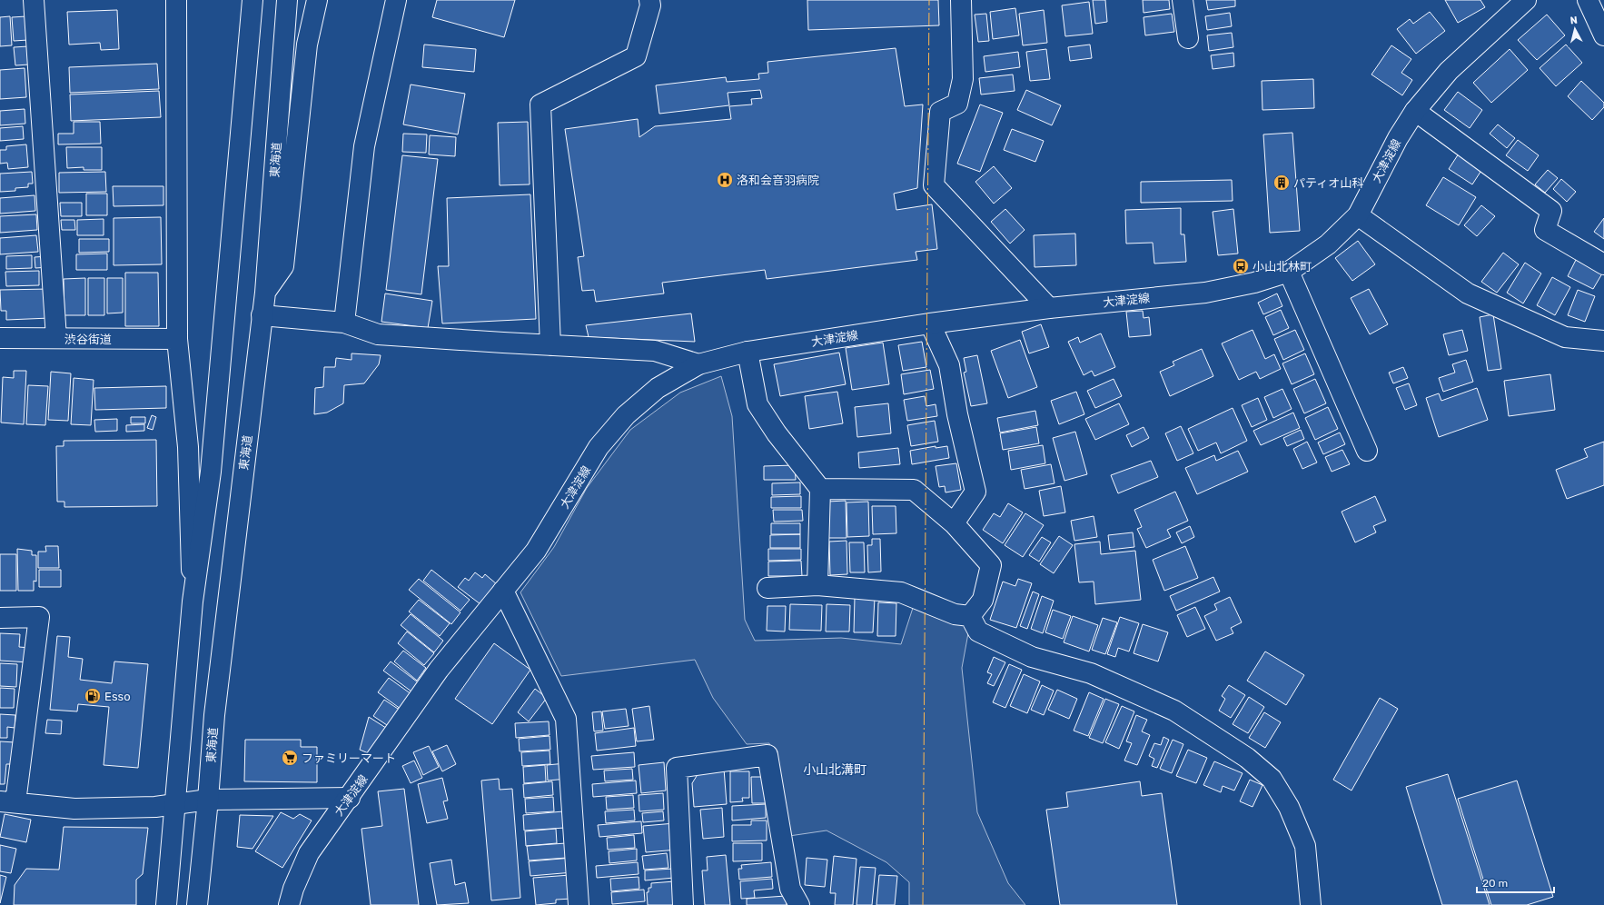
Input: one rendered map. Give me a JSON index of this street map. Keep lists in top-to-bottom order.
{
  "streets": {
    "main road": ["東海道", "大津淀線", "渋谷街道"]
  },
  "districts": ["小山北溝町"],
  "places": {
    "hospital": ["洛和会音羽病院"],
    "building": ["パティオ山科"],
    "bus stop": ["小山北林町"],
    "fuel station": ["Esso"],
    "supermarket": ["ファミリーマート"]
  },
  "scale_bar": "20 m",
  "north": "top"
}
